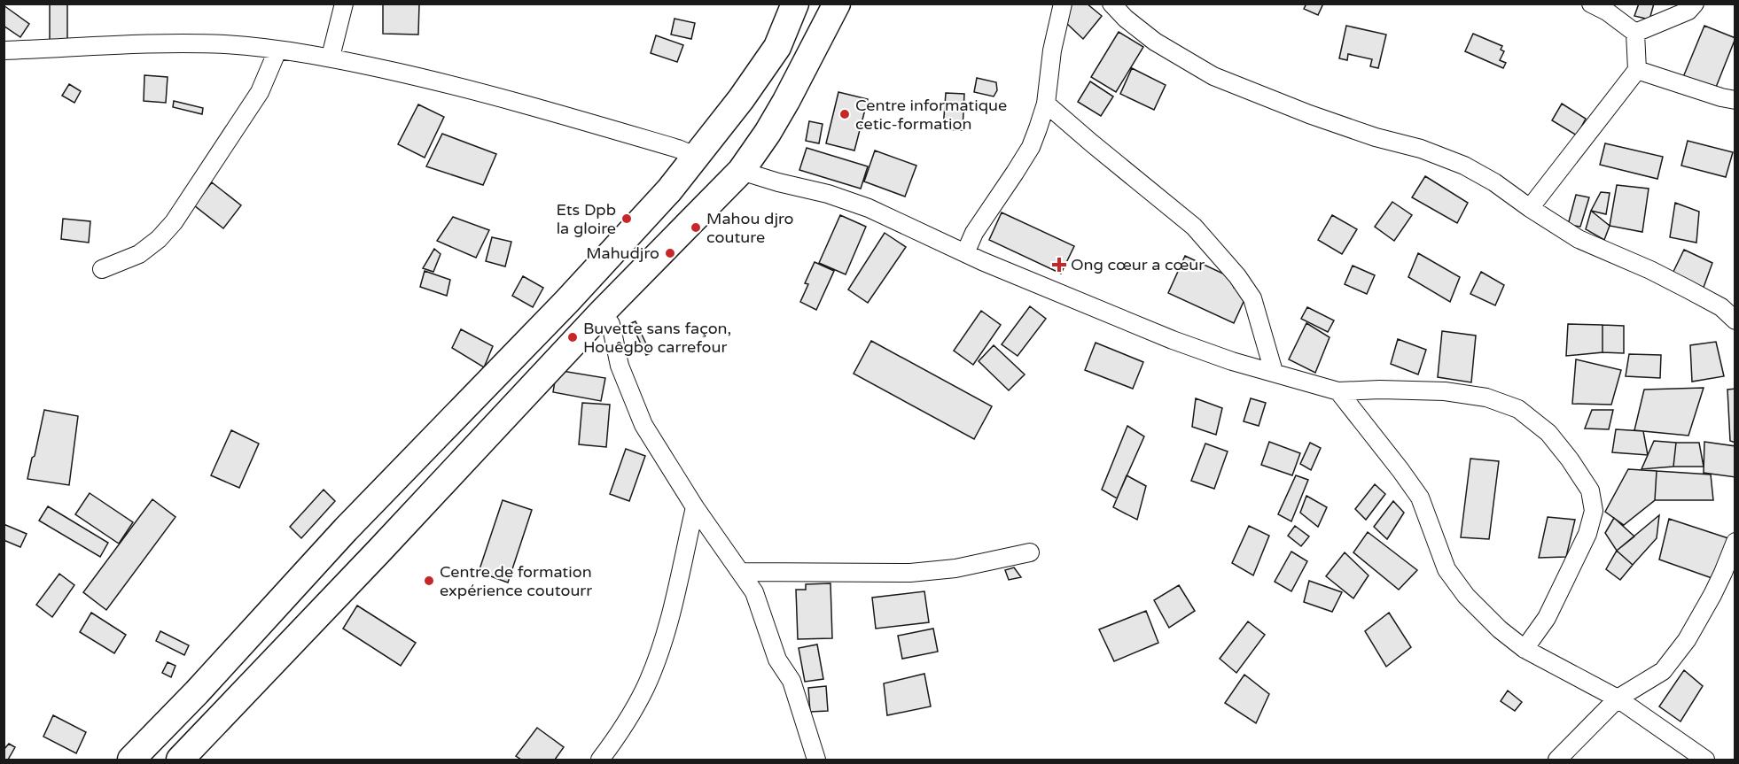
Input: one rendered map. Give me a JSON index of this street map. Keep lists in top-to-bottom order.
{
  "places": {
    "other": [
      "Centre informatique cetic-formation",
      "Ets Dpb la gloire",
      "Mahou djro couture",
      "Mahudjro",
      "Buvette sans façon, Houêgbo carrefour",
      "Centre de formation expérience coutourr"
    ],
    "health": ["Ong cœur a cœur"]
  }
}
